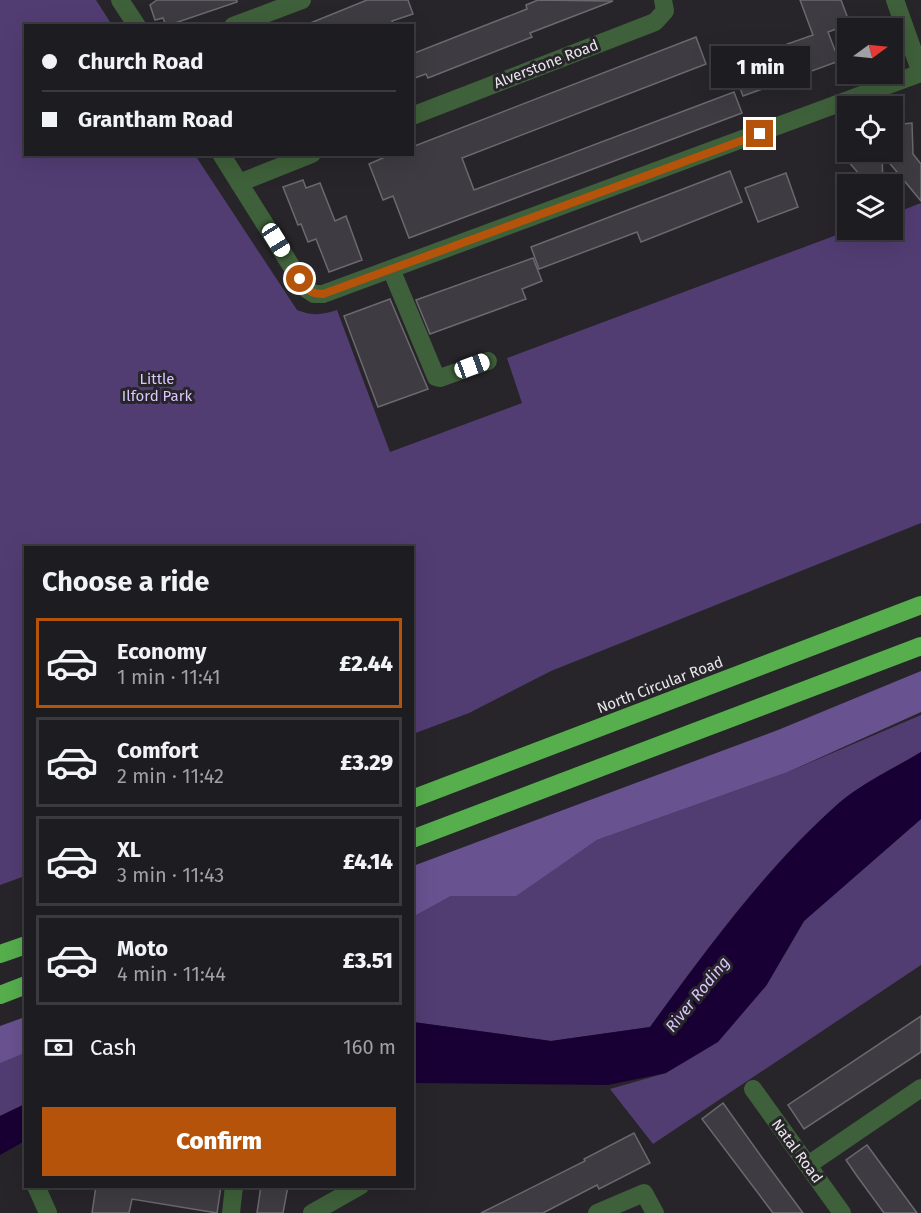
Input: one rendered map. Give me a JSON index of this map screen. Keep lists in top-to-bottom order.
{
  "streets": {
    "highway": ["North Circular Road"],
    "street": ["Alverstone Road", "Natal Road"]
  },
  "water": ["River Roding"],
  "parks": ["Little Ilford Park"],
  "north": "right",
  "page": {
    "banner": ["Church Road", "Grantham Road"],
    "bubble": "1 min",
    "heading": "Choose a ride",
    "list": [
      {
        "name": "Economy",
        "note": "1 min · 11:41",
        "value": "£2.44"
      },
      {
        "name": "Comfort",
        "note": "2 min · 11:42",
        "value": "£3.29"
      },
      {
        "name": "XL",
        "note": "3 min · 11:43",
        "value": "£4.14"
      },
      {
        "name": "Moto",
        "note": "4 min · 11:44",
        "value": "£3.51"
      }
    ],
    "pay": ["Cash", "160 m"],
    "buttons": "Confirm"
  }
}
